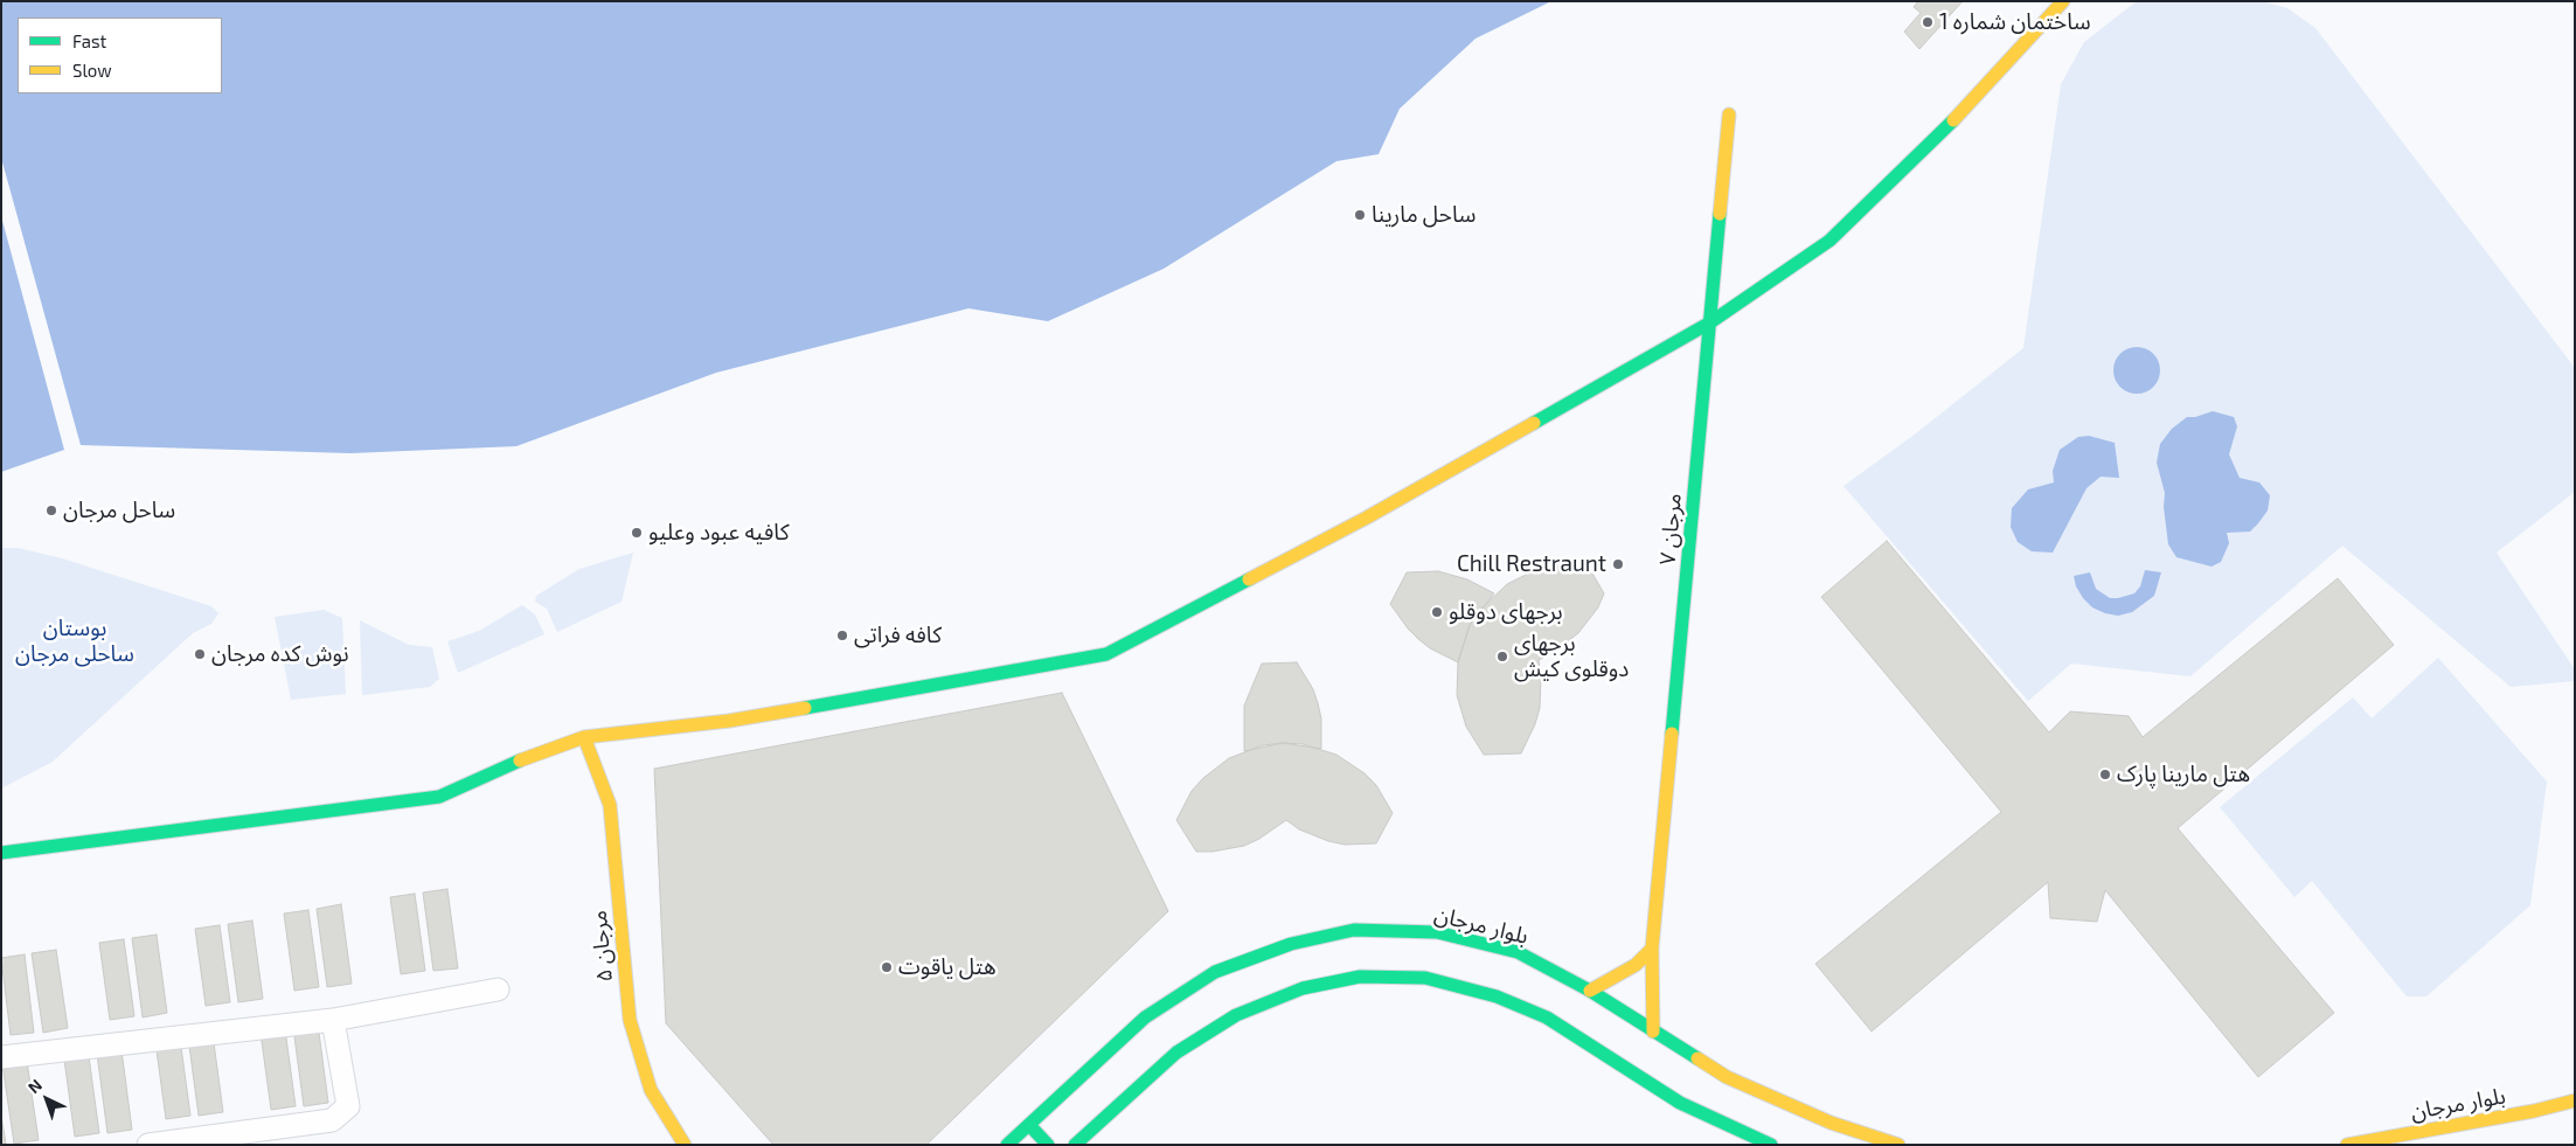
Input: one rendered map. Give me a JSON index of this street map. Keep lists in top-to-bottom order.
{
  "streets": {
    "street": ["مرجان ۷", "بلوار مرجان", "مرجان ۵"]
  },
  "crossings": [
    ["مرجان ۷", "بلوار مرجان"]
  ],
  "parks": ["بوستان ساحلی مرجان"],
  "places": [
    "ساختمان شماره 1",
    "ساحل مارینا",
    "ساحل مرجان",
    "کافیه عبود وعلیو",
    "Chill Restraunt",
    "برجهای دوقلو",
    "کافه فراتی",
    "نوش کده مرجان",
    "برجهای دوقلوی کیش",
    "هتل مارینا پارک",
    "هتل یاقوت"
  ],
  "legend": ["Fast", "Slow"],
  "north": "top left"
}
